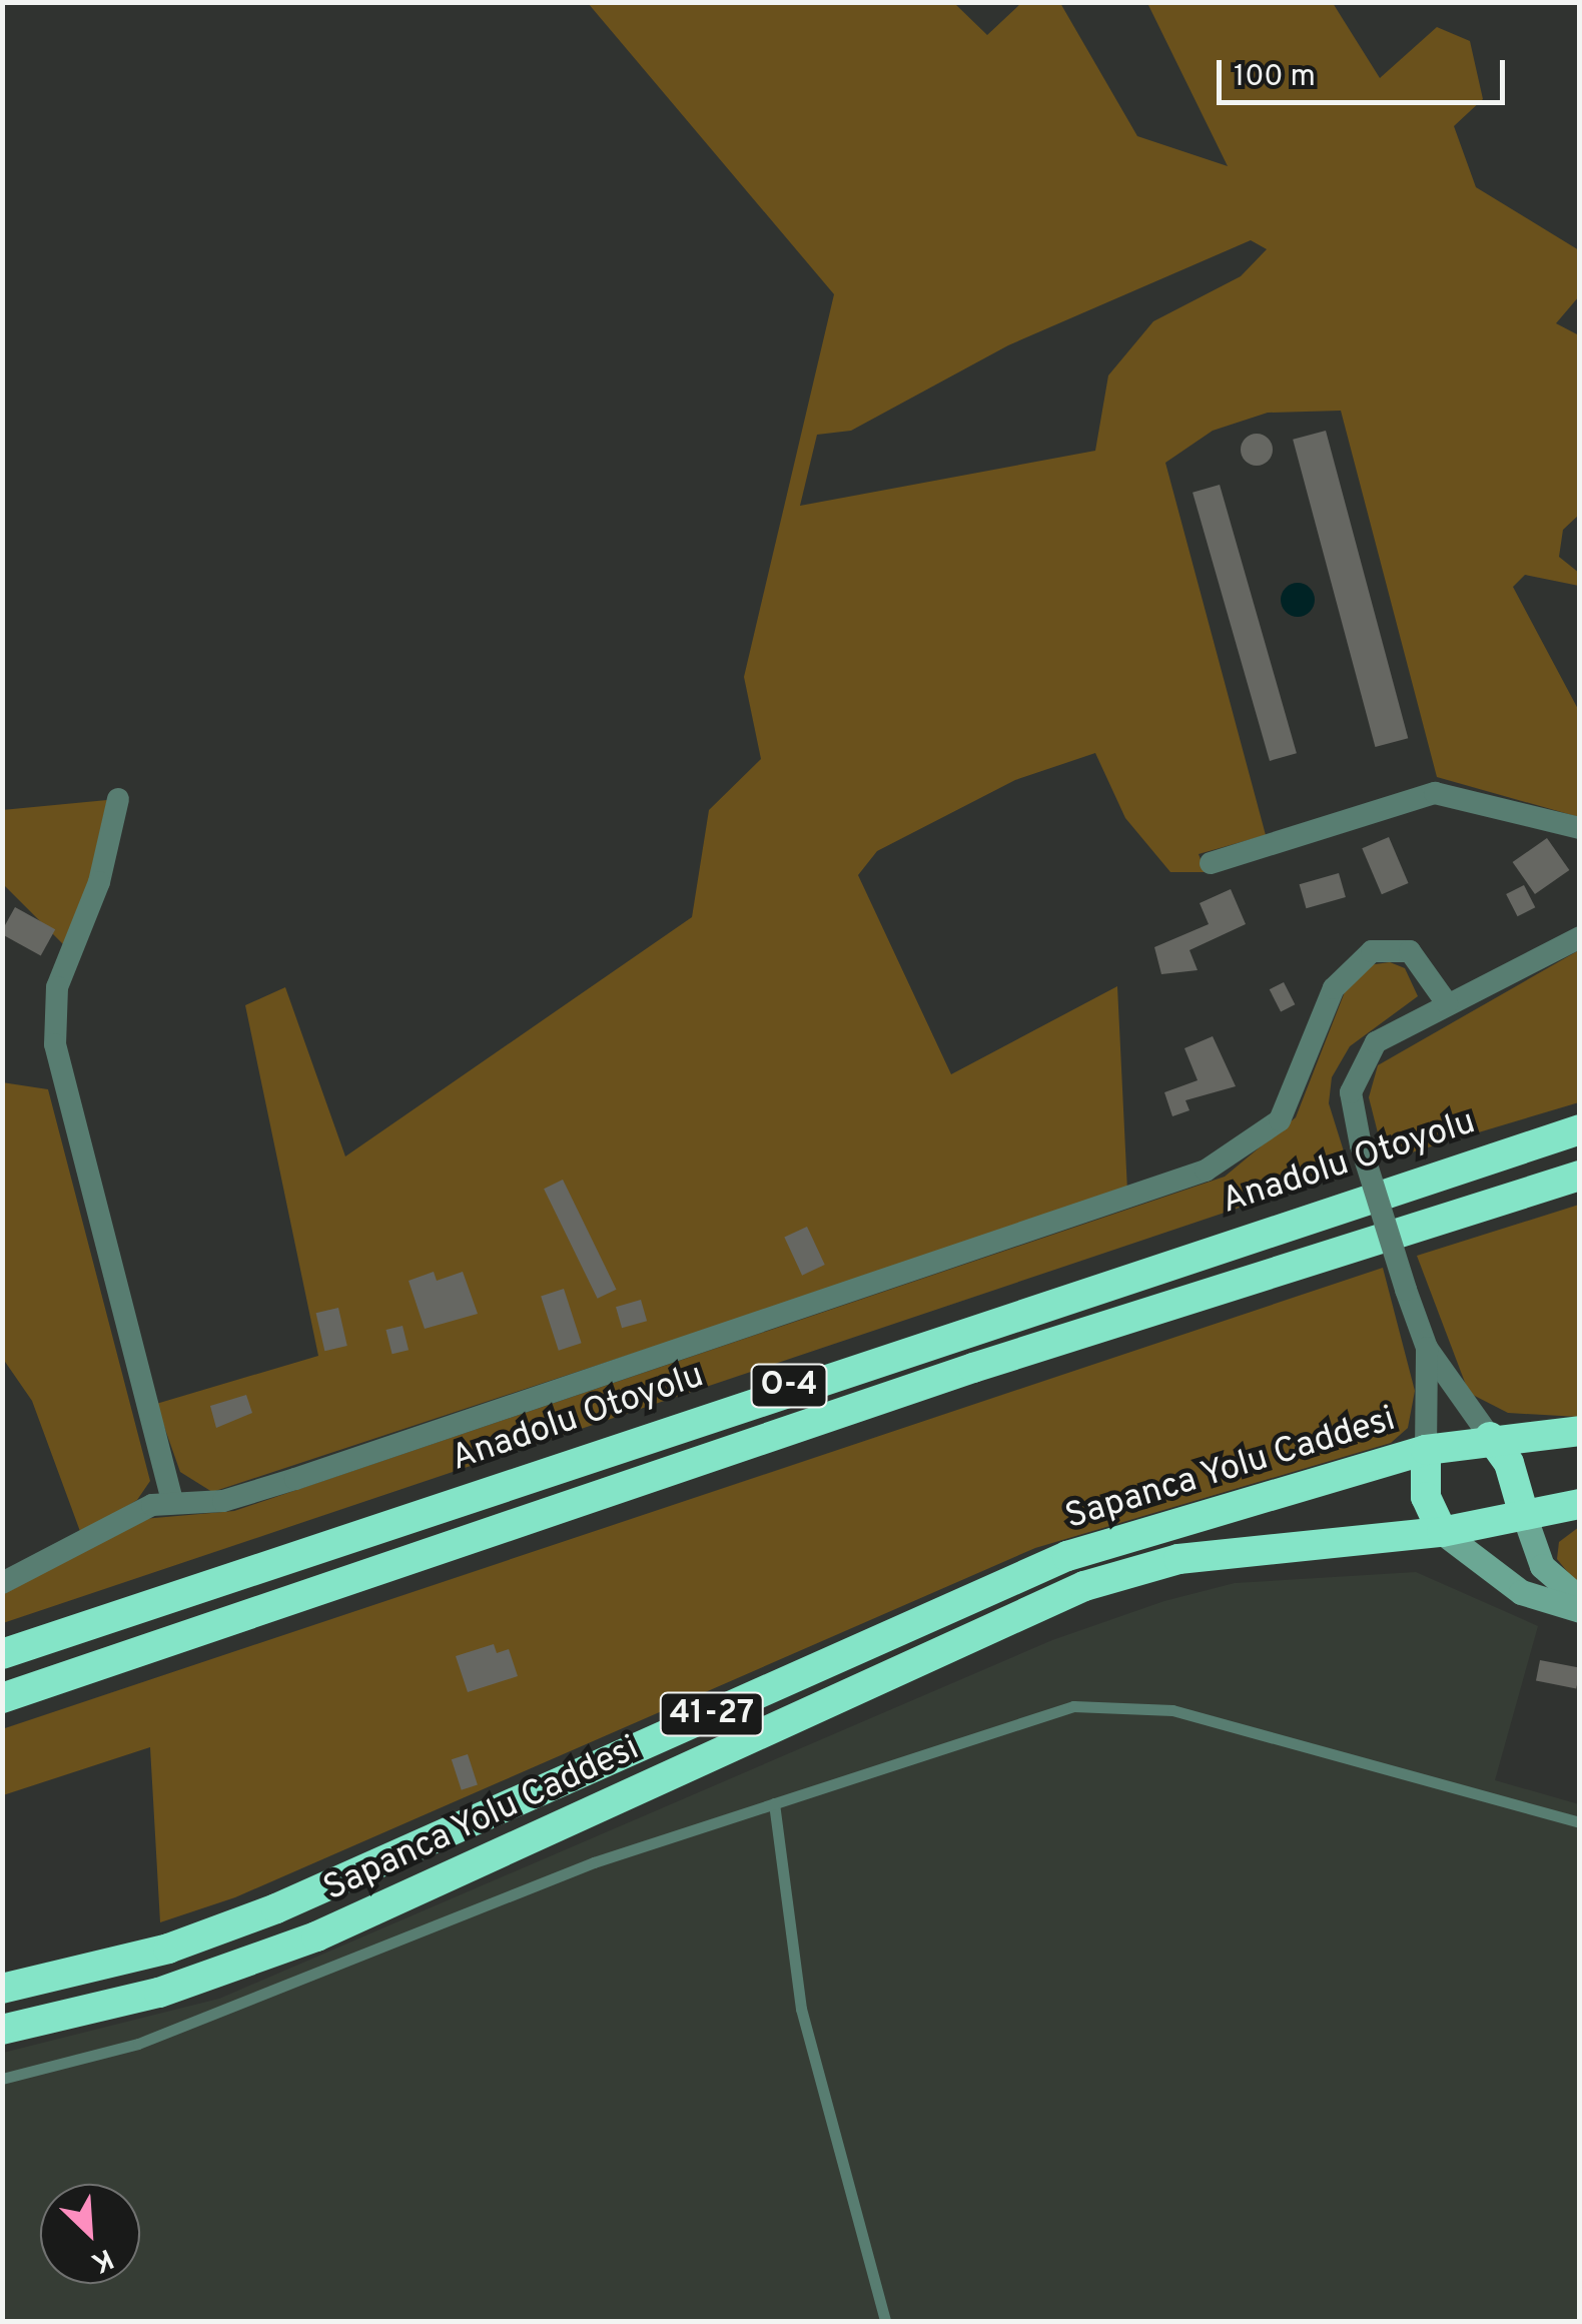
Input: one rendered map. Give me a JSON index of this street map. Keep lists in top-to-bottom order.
{
  "streets": {
    "highway": [
      "Anadolu Otoyolu",
      "O-4",
      "Sapanca Yolu Caddesi",
      "41-27"
    ]
  },
  "scale_bar": "100 m",
  "north": "bottom right"
}
